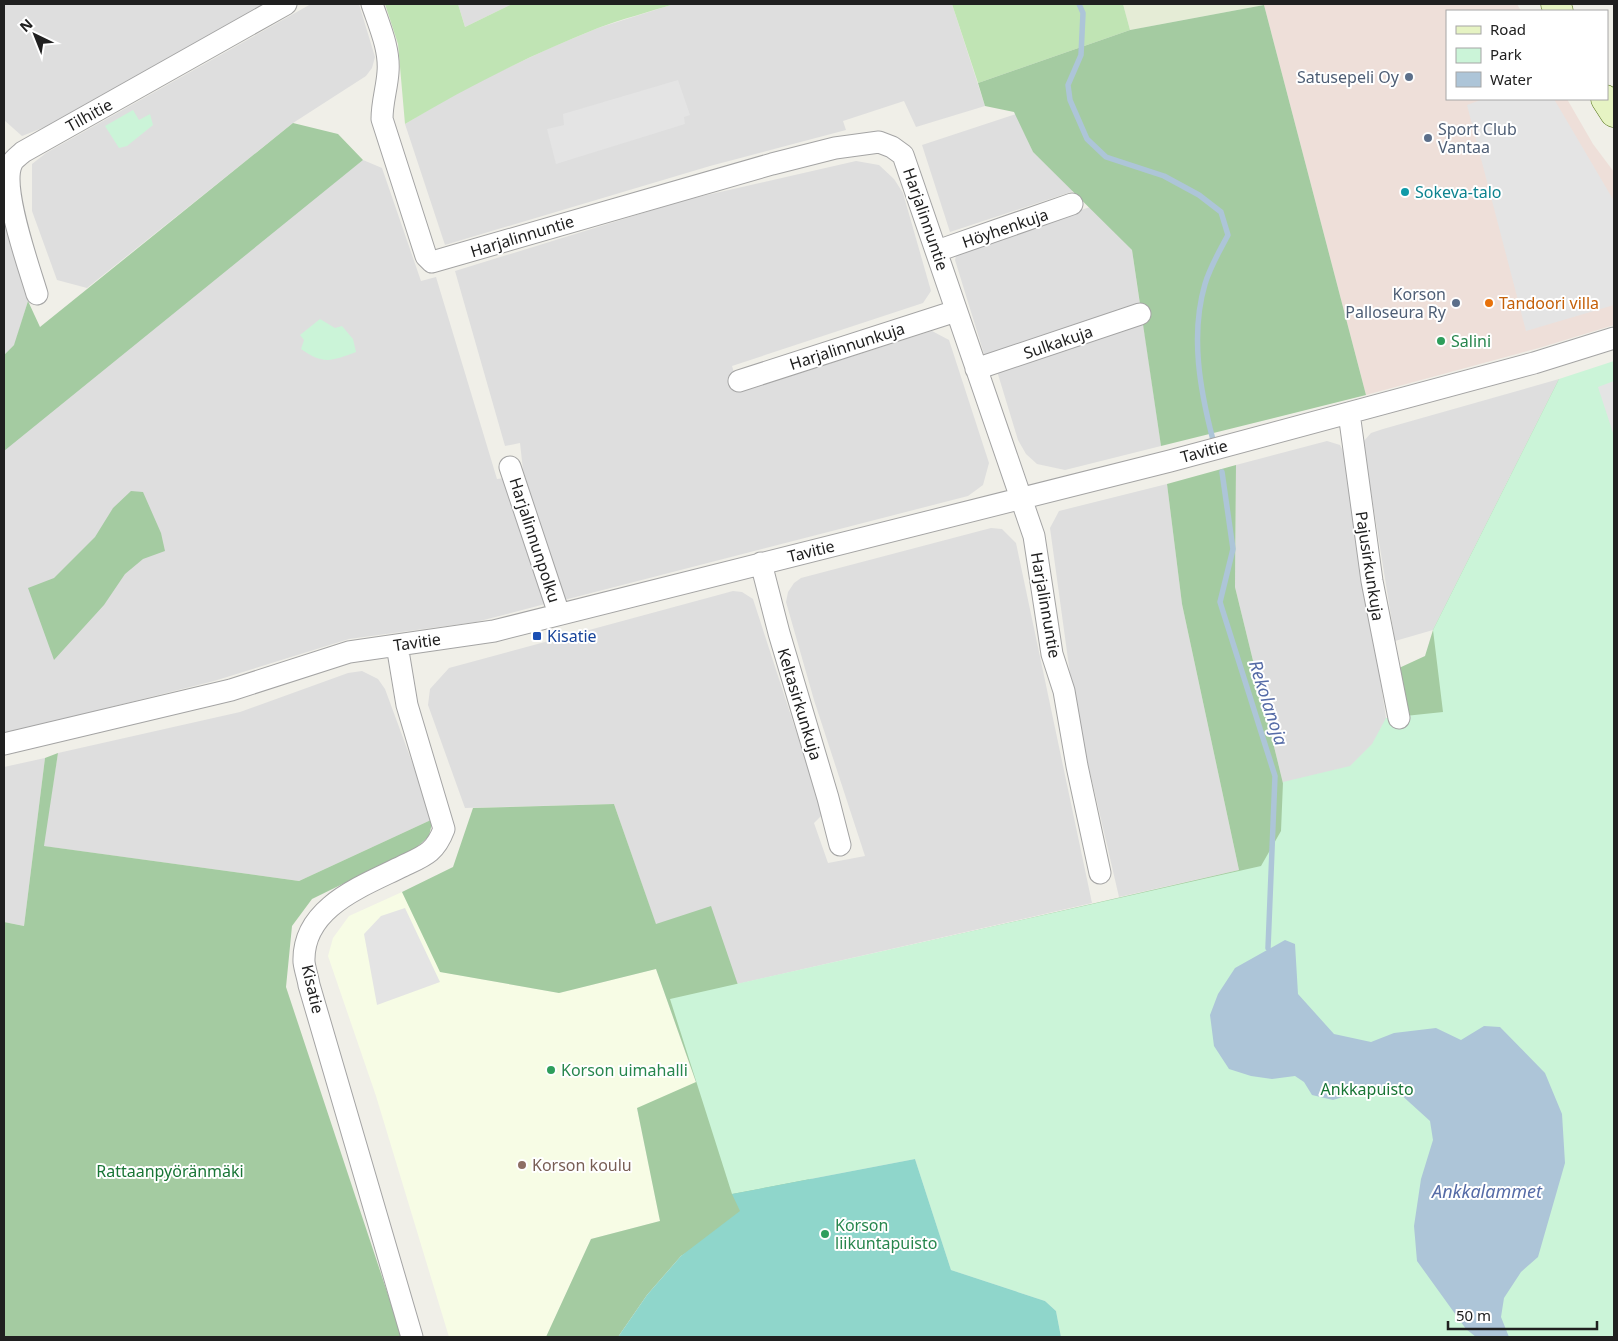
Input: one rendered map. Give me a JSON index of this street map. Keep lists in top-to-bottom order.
{
  "streets": {
    "street": [
      "Tilhitie",
      "Harjalinnuntie",
      "Höyhenkuja",
      "Sulkakuja",
      "Harjalinnunkuja",
      "Tavitie",
      "Harjalinnunpolku",
      "Pajusirkunkuja",
      "Keltasirkunkuja",
      "Kisatie"
    ]
  },
  "crossings": [
    ["Harjalinnuntie", "Höyhenkuja"],
    ["Harjalinnuntie", "Sulkakuja"],
    ["Harjalinnuntie", "Harjalinnunkuja"],
    ["Harjalinnuntie", "Tavitie"],
    ["Tavitie", "Harjalinnunpolku"],
    ["Tavitie", "Pajusirkunkuja"],
    ["Tavitie", "Keltasirkunkuja"],
    ["Tavitie", "Kisatie"]
  ],
  "water": ["Rekolanoja", "Ankkalammet"],
  "parks": ["Ankkapuisto", "Rattaanpyöränmäki"],
  "places": {
    "other": [
      "Satusepeli Oy",
      "Sport Club Vantaa",
      "Sokeva-talo",
      "Korson Palloseura Ry",
      "Tandoori villa",
      "Salini",
      "Korson uimahalli",
      "Korson koulu",
      "Korson liikuntapuisto"
    ],
    "transit": ["Kisatie"]
  },
  "legend": ["Road", "Park", "Water"],
  "scale_bar": "50 m",
  "north": "top left"
}
